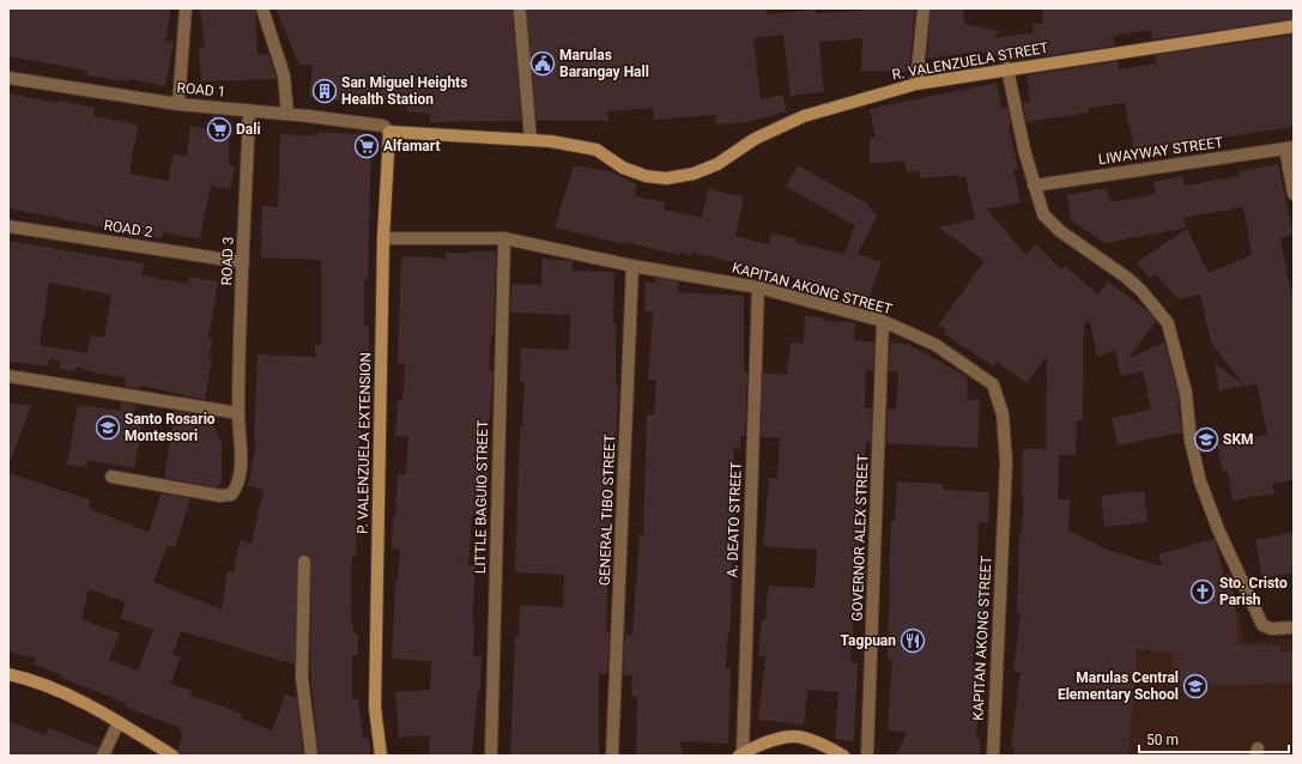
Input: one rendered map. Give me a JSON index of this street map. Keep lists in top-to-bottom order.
{
  "streets": {
    "street": [
      "R. VALENZUELA STREET",
      "ROAD 1",
      "LIWAYWAY STREET",
      "ROAD 2",
      "ROAD 3",
      "KAPITAN AKONG STREET",
      "P. VALENZUELA EXTENSION",
      "LITTLE BAGUIO STREET",
      "GENERAL TIBO STREET",
      "A. DEATO STREET",
      "GOVERNOR ALEX STREET"
    ]
  },
  "crossings": [
    ["R. VALENZUELA STREET", "ROAD 1"],
    ["R. VALENZUELA STREET", "P. VALENZUELA EXTENSION"],
    ["ROAD 1", "ROAD 3"],
    ["ROAD 1", "P. VALENZUELA EXTENSION"],
    ["ROAD 2", "ROAD 3"],
    ["KAPITAN AKONG STREET", "P. VALENZUELA EXTENSION"],
    ["KAPITAN AKONG STREET", "LITTLE BAGUIO STREET"],
    ["KAPITAN AKONG STREET", "GENERAL TIBO STREET"],
    ["KAPITAN AKONG STREET", "A. DEATO STREET"],
    ["KAPITAN AKONG STREET", "GOVERNOR ALEX STREET"]
  ],
  "places": {
    "public building": ["Marulas Barangay Hall"],
    "building": ["San Miguel Heights Health Station"],
    "supermarket": ["Dali", "Alfamart"],
    "school or university": ["Santo Rosario Montessori", "SKM", "Marulas Central Elementary School"],
    "church": ["Sto. Cristo Parish"],
    "restaurant": ["Tagpuan"]
  },
  "scale_bar": "50 m"
}
